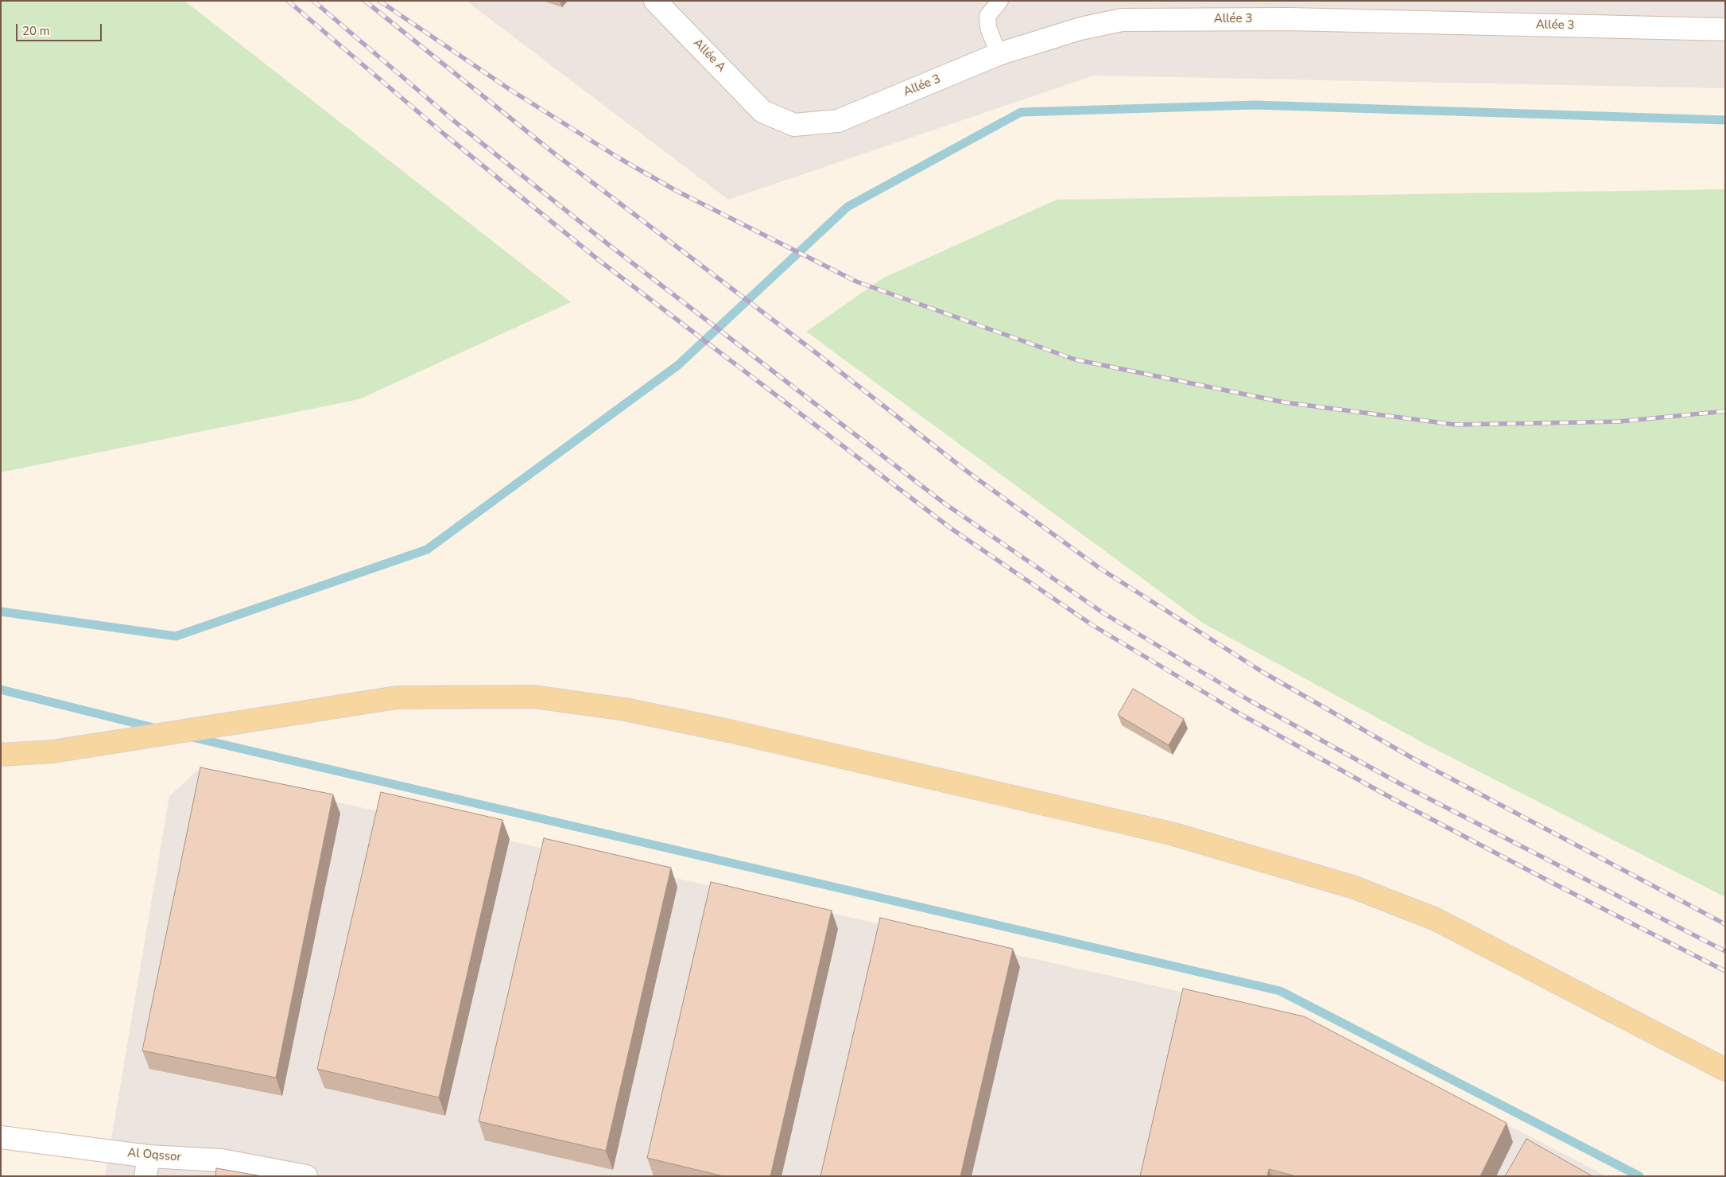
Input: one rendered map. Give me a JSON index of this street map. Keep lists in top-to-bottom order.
{
  "streets": {
    "street": ["Allée 3", "Allée A", "Al Oqssor"]
  },
  "crossings": [
    ["Allée 3", "Allée A"]
  ],
  "scale_bar": "20 m"
}
